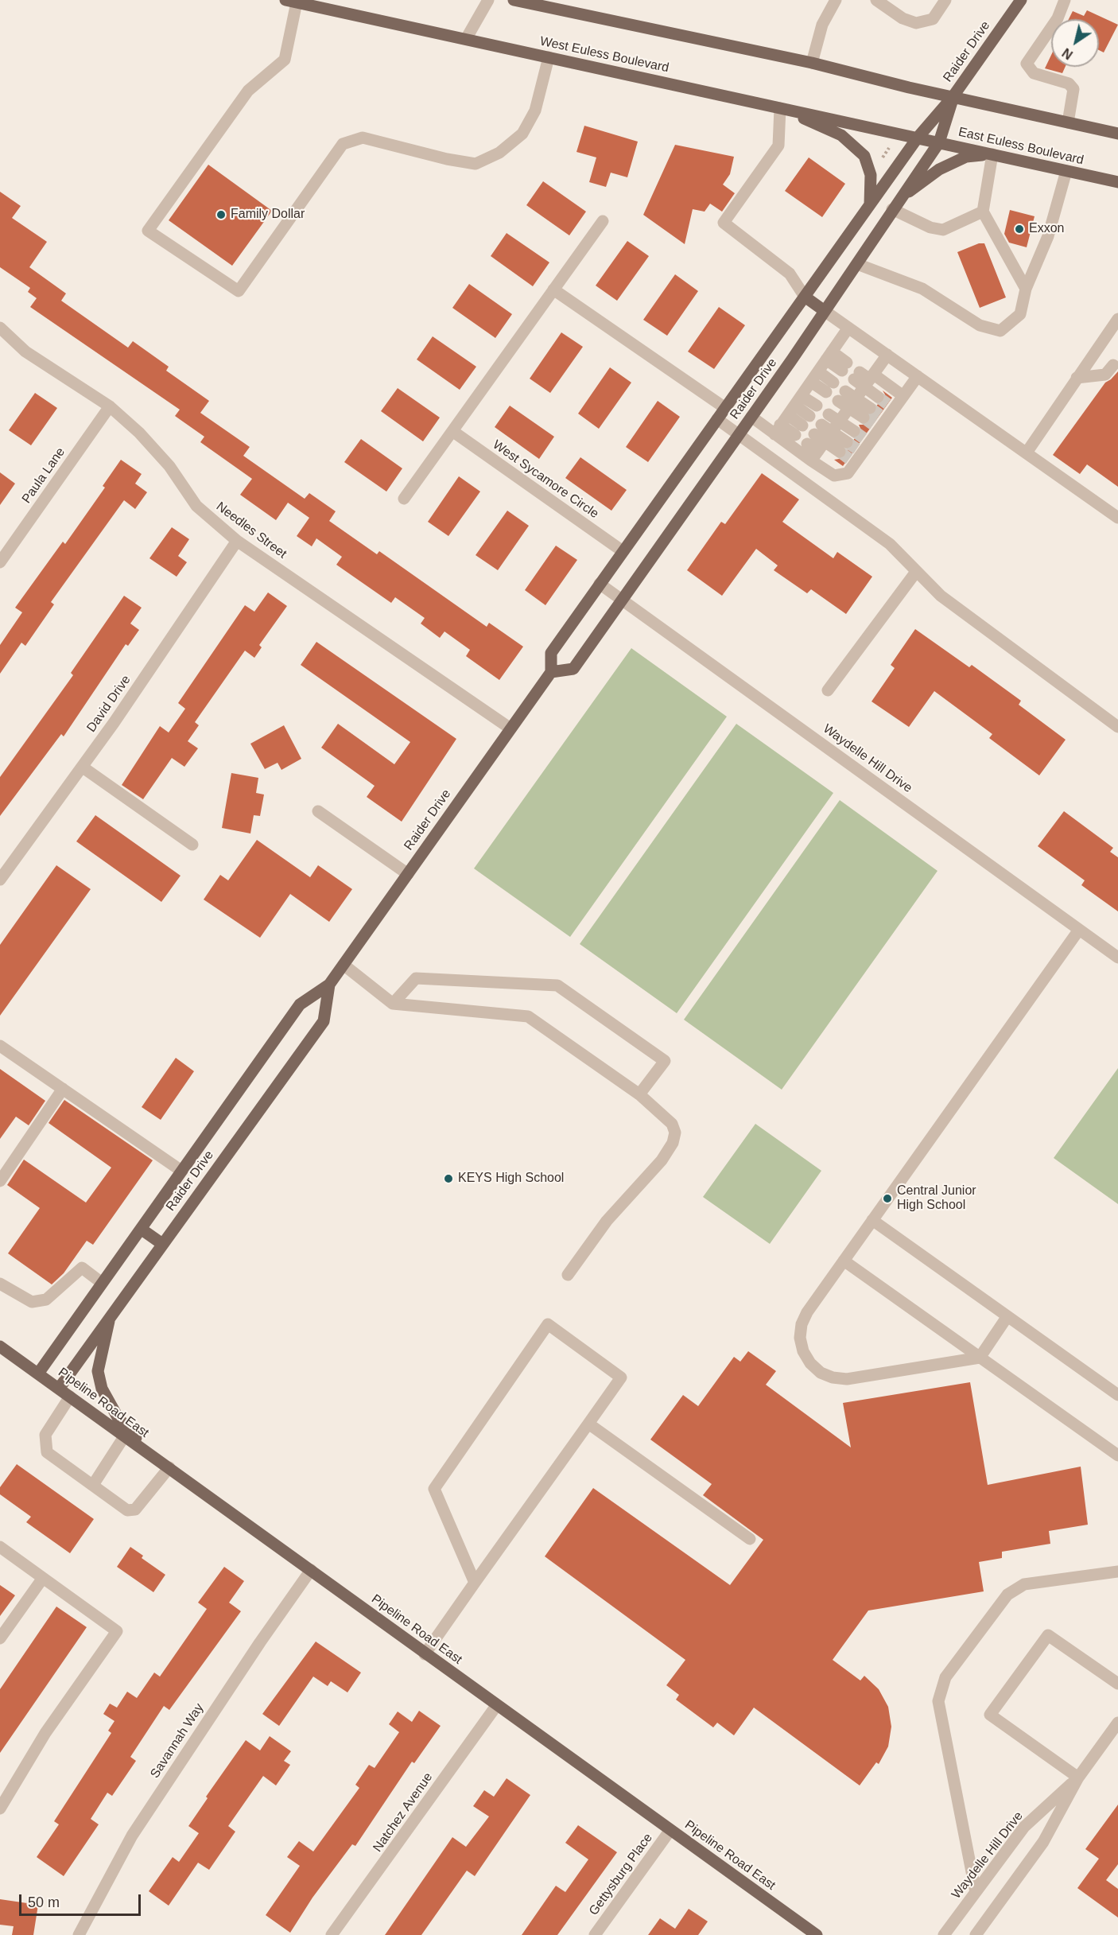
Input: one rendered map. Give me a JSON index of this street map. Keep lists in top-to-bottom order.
{
  "streets": {
    "main road": [
      "Raider Drive",
      "West Euless Boulevard",
      "East Euless Boulevard",
      "Pipeline Road East"
    ],
    "street": [
      "Paula Lane",
      "West Sycamore Circle",
      "Needles Street",
      "David Drive",
      "Waydelle Hill Drive",
      "Savannah Way",
      "Natchez Avenue",
      "Gettysburg Place"
    ]
  },
  "crossings": [
    ["Raider Drive", "West Euless Boulevard"],
    ["Raider Drive", "East Euless Boulevard"],
    ["Raider Drive", "West Sycamore Circle"],
    ["Raider Drive", "Needles Street"],
    ["Raider Drive", "Waydelle Hill Drive"],
    ["Raider Drive", "Pipeline Road East"],
    ["West Euless Boulevard", "East Euless Boulevard"],
    ["Paula Lane", "Needles Street"],
    ["Needles Street", "David Drive"],
    ["Pipeline Road East", "Savannah Way"],
    ["Pipeline Road East", "Natchez Avenue"],
    ["Pipeline Road East", "Gettysburg Place"]
  ],
  "places": [
    "Family Dollar",
    "Exxon",
    "KEYS High School",
    "Central Junior High School"
  ],
  "scale_bar": "50 m",
  "north": "bottom left"
}
